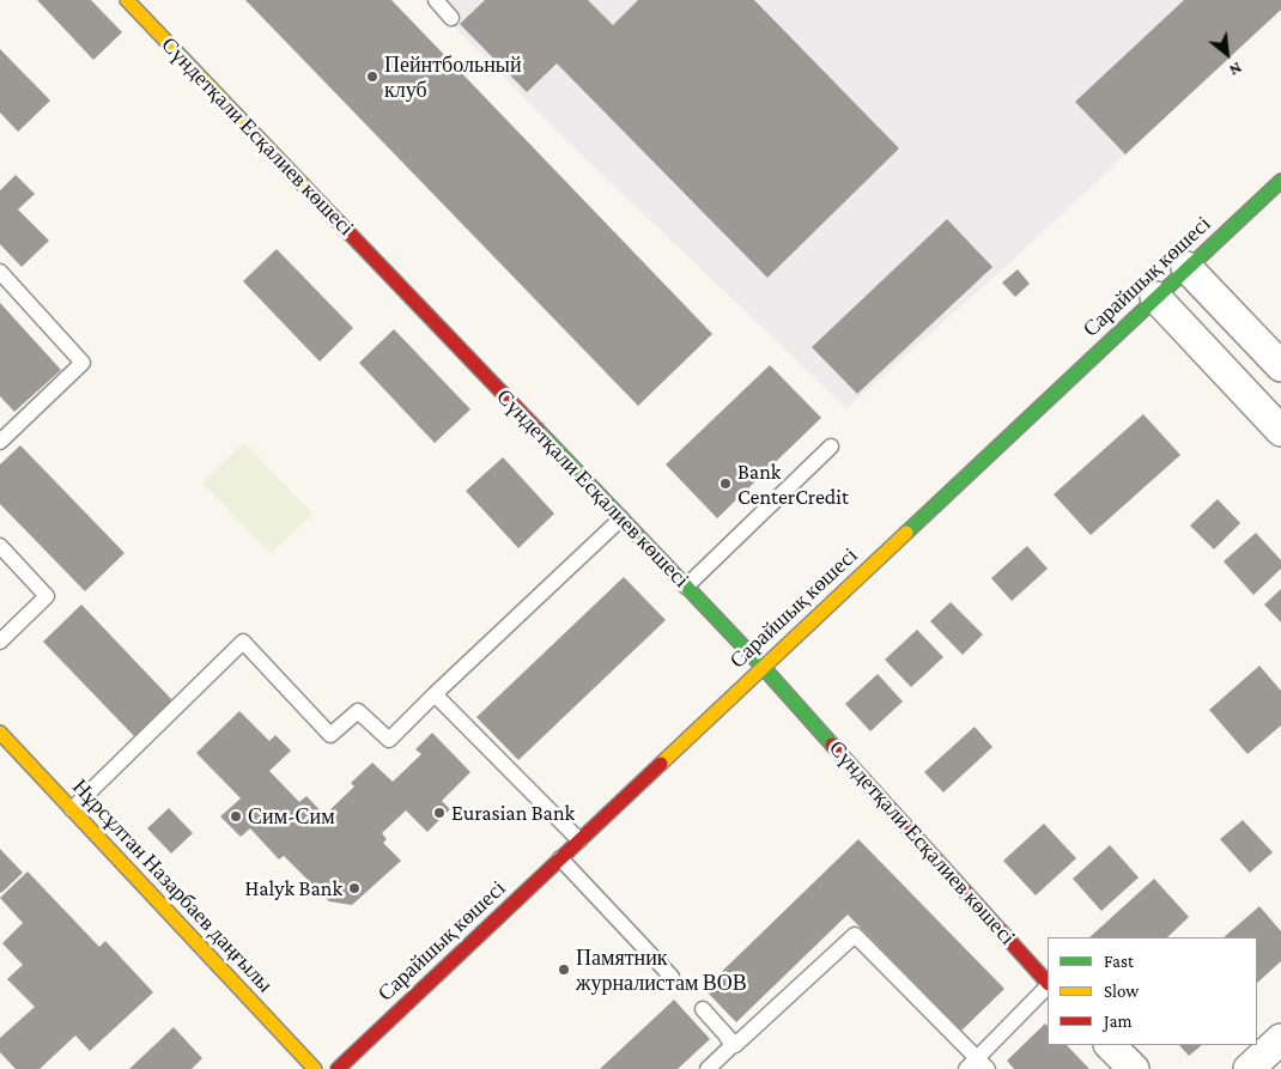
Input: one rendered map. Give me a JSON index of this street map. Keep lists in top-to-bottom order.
{
  "streets": {
    "street": ["Сүндетқали Есқалиев көшесі", "Сарайшық көшесі", "Нұрсұлтан Назарбаев даңғылы"]
  },
  "crossings": [
    ["Сүндетқали Есқалиев көшесі", "Сарайшық көшесі"]
  ],
  "places": [
    "Пейнтбольный клуб",
    "Bank CenterCredit",
    "Eurasian Bank",
    "Сим-Сим",
    "Halyk Bank",
    "Памятник журналистам ВОВ"
  ],
  "legend": ["Fast", "Slow", "Jam"],
  "north": "bottom right"
}
